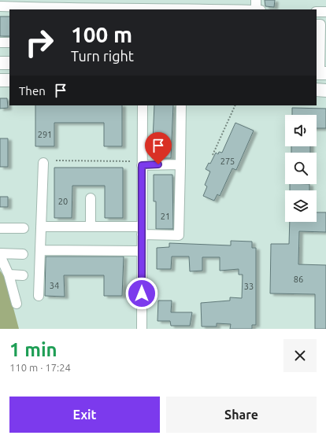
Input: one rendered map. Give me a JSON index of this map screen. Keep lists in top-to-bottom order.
{
  "house_numbers": [
    "291",
    "275",
    "20",
    "21",
    "86",
    "34",
    "33"
  ],
  "page": {
    "turn": ["100 m", "Turn right"],
    "then": "Then",
    "heading": ["1 min", "110 m · 17:24"],
    "buttons": ["Exit", "Share"]
  }
}
